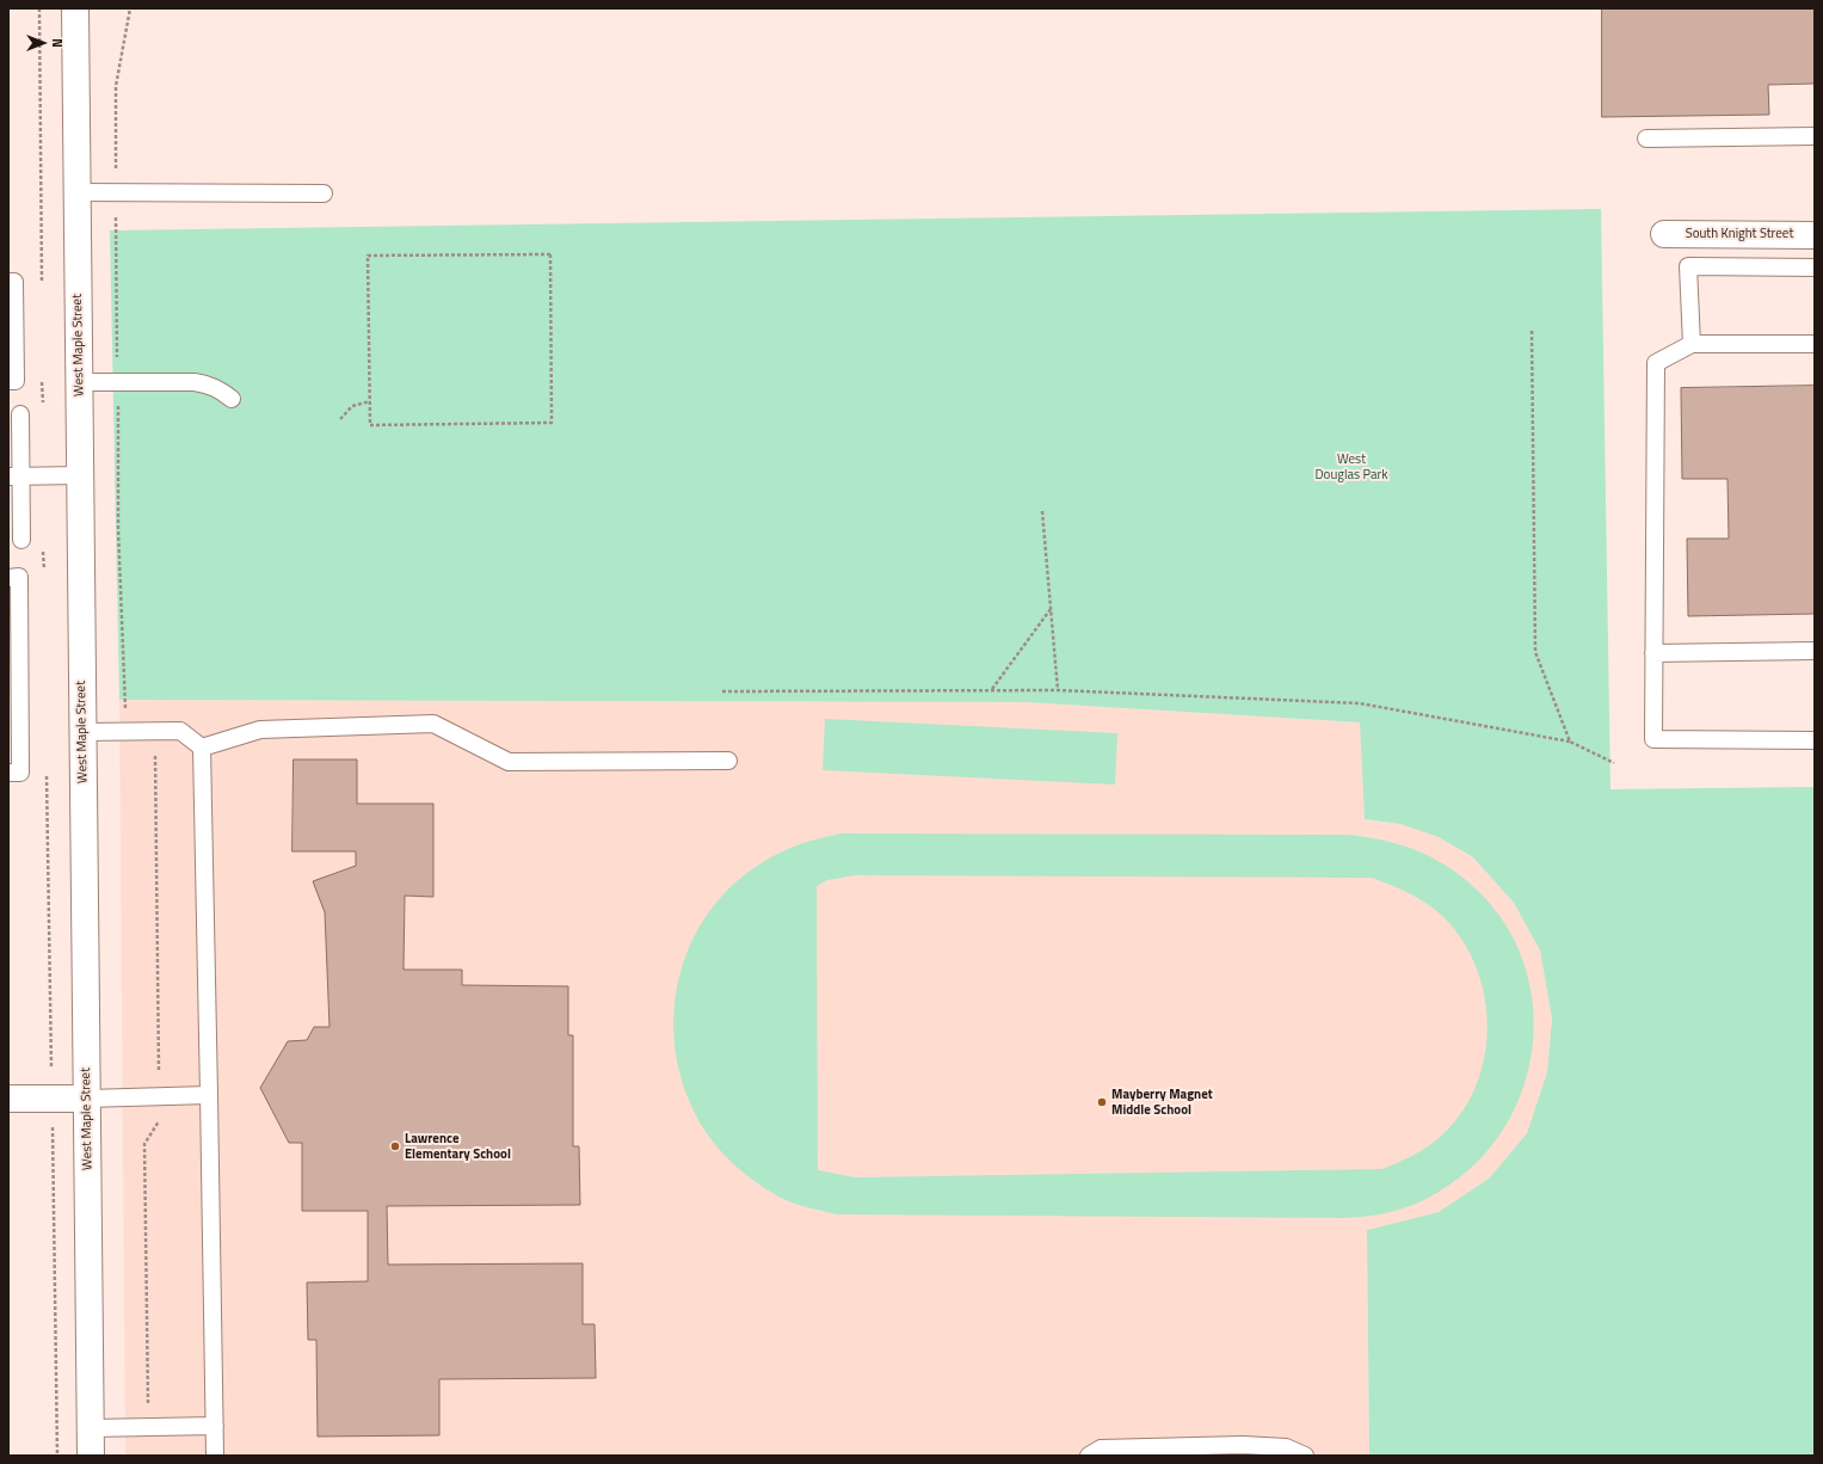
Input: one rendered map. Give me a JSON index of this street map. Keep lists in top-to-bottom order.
{
  "streets": {
    "street": ["South Knight Street", "West Maple Street"]
  },
  "parks": ["West Douglas Park"],
  "places": ["Mayberry Magnet Middle School", "Lawrence Elementary School"],
  "north": "right"
}
